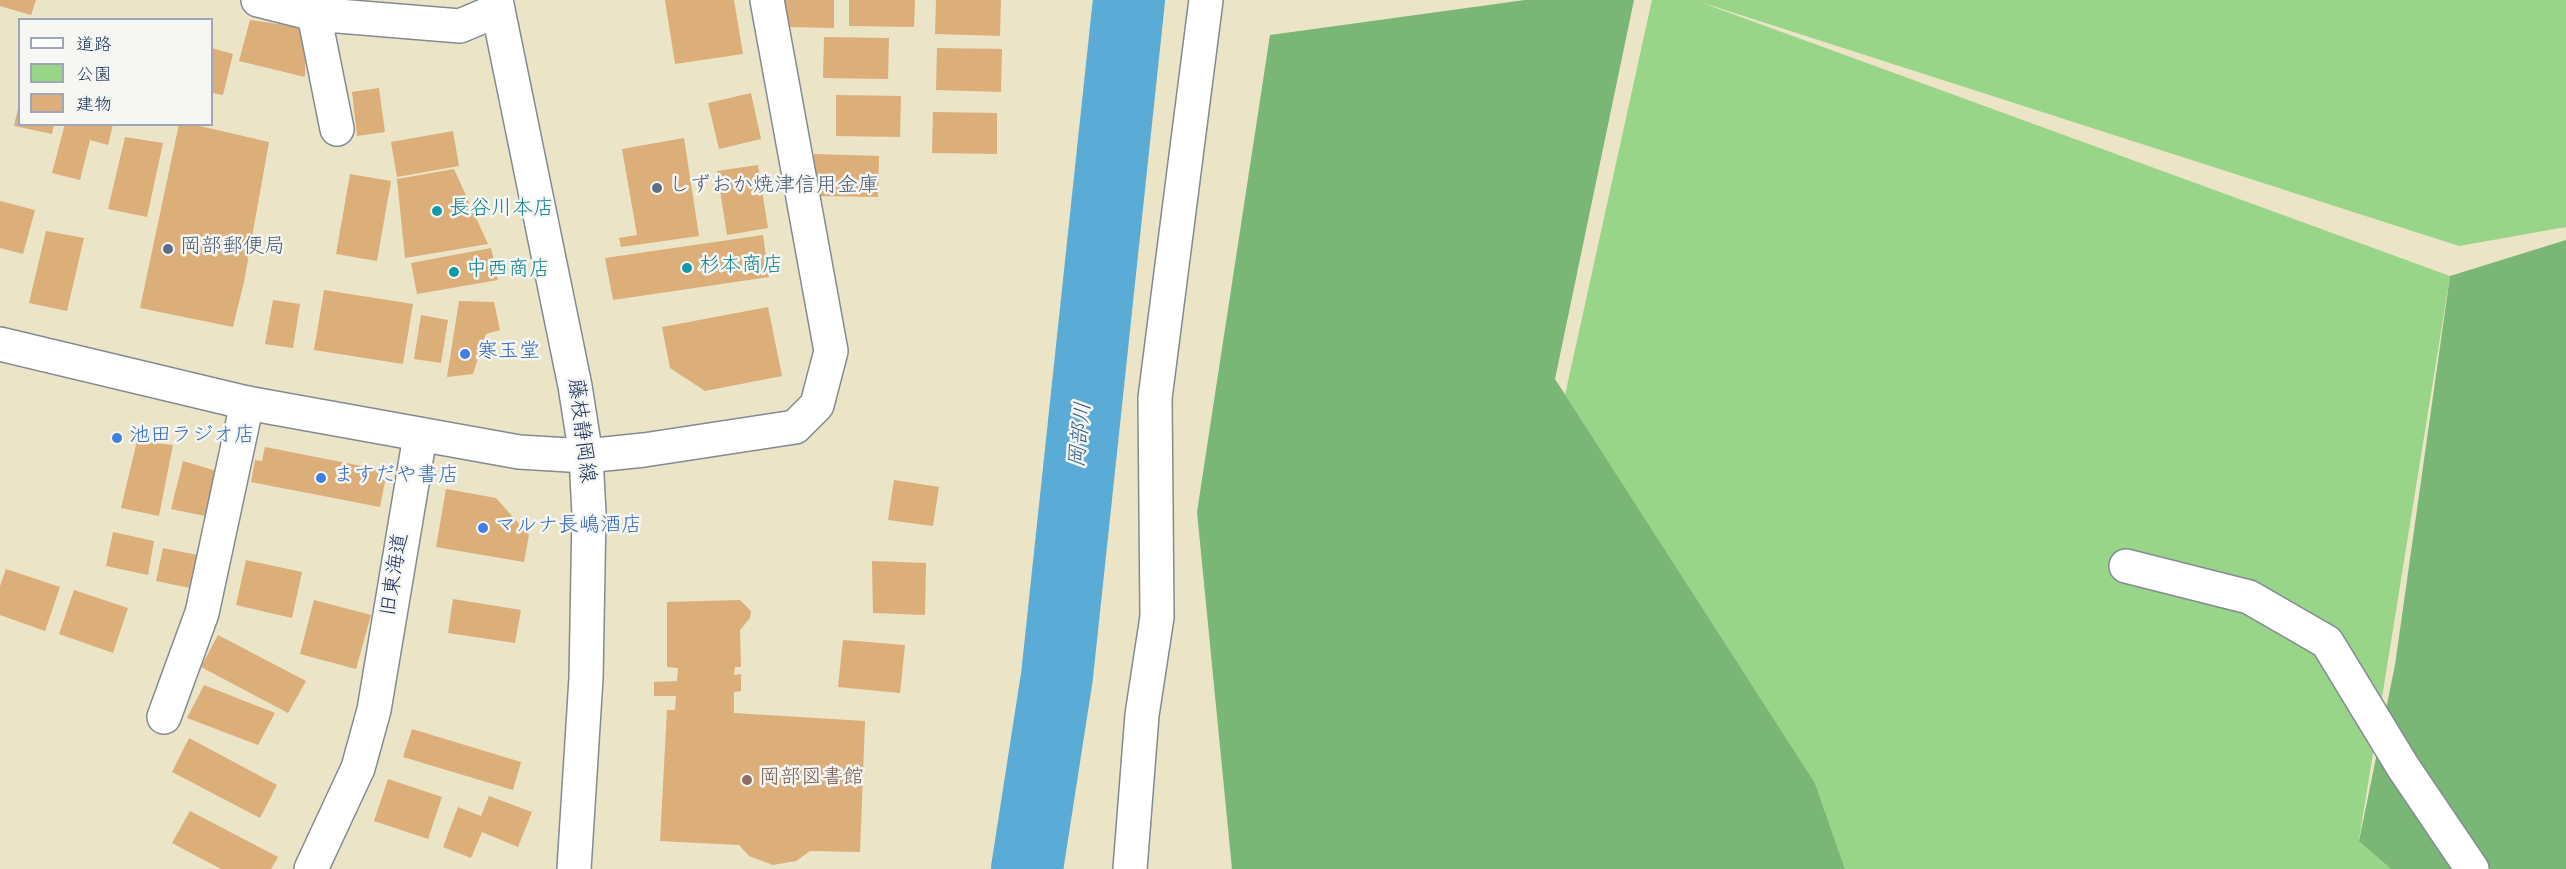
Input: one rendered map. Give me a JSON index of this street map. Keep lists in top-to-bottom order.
{
  "streets": {
    "street": ["藤枝静岡線", "旧東海道"]
  },
  "water": ["岡部川"],
  "places": [
    "しずおか焼津信用金庫",
    "長谷川本店",
    "岡部郵便局",
    "杉本商店",
    "中西商店",
    "寒玉堂",
    "池田ラジオ店",
    "ますだや書店",
    "マルナ長嶋酒店",
    "岡部図書館"
  ],
  "legend": ["道路", "公園", "建物"]
}
